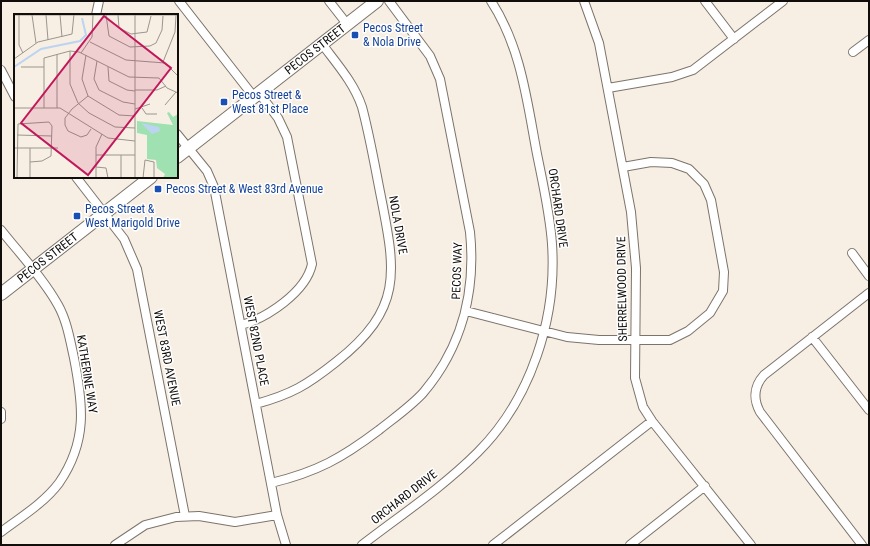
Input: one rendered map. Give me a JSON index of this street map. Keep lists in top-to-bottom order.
{
  "streets": {
    "main road": ["PECOS STREET"],
    "street": [
      "ORCHARD DRIVE",
      "NOLA DRIVE",
      "PECOS WAY",
      "SHERRELWOOD DRIVE",
      "WEST 82ND PLACE",
      "WEST 83RD AVENUE",
      "KATHERINE WAY"
    ]
  },
  "crossings": [
    ["PECOS STREET", "NOLA DRIVE"],
    ["PECOS STREET", "WEST 82ND PLACE"],
    ["PECOS STREET", "WEST 83RD AVENUE"],
    ["PECOS STREET", "KATHERINE WAY"],
    ["NOLA DRIVE", "WEST 82ND PLACE"],
    ["PECOS WAY", "WEST 82ND PLACE"]
  ],
  "places": {
    "transit": [
      "Pecos Street & Nola Drive",
      "Pecos Street & West 81st Place",
      "Pecos Street & West 83rd Avenue",
      "Pecos Street & West Marigold Drive"
    ]
  }
}
